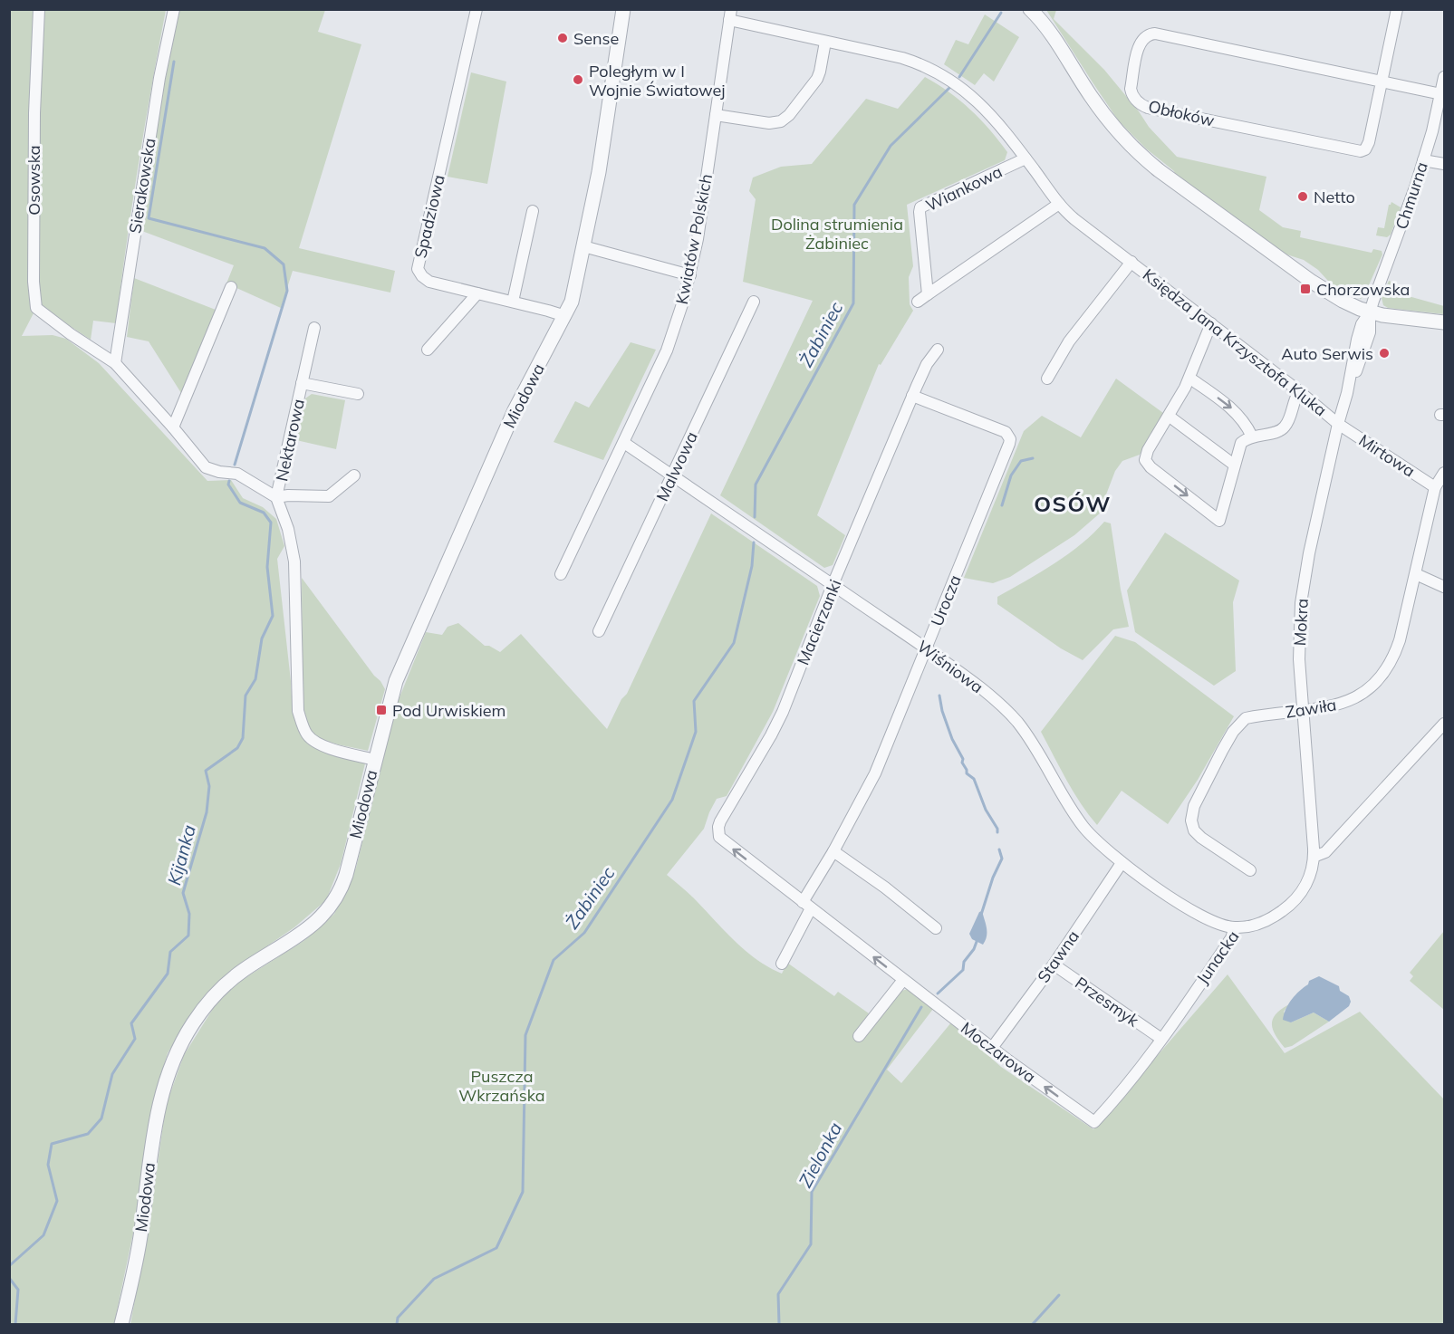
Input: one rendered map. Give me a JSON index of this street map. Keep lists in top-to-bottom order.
{
  "streets": {
    "street": [
      "Obłoków",
      "Osowska",
      "Sierakowska",
      "Wiankowa",
      "Chmurna",
      "Spadziowa",
      "Kwiatów Polskich",
      "Księdza Jana Krzysztofa Kluka",
      "Miodowa",
      "Nektarowa",
      "Mirtowa",
      "Malwowa",
      "Urocza",
      "Macierzanki",
      "Mokra",
      "Wiśniowa",
      "Zawiła",
      "Stawna",
      "Junacka",
      "Przesmyk",
      "Moczarowa"
    ]
  },
  "crossings": [
    ["Obłoków", "Chmurna"],
    ["Osowska", "Sierakowska"],
    ["Wiankowa", "Księdza Jana Krzysztofa Kluka"],
    ["Chmurna", "Mokra"],
    ["Spadziowa", "Miodowa"],
    ["Kwiatów Polskich", "Księdza Jana Krzysztofa Kluka"],
    ["Kwiatów Polskich", "Wiśniowa"],
    ["Księdza Jana Krzysztofa Kluka", "Mirtowa"],
    ["Księdza Jana Krzysztofa Kluka", "Mokra"],
    ["Mirtowa", "Mokra"],
    ["Mirtowa", "Zawiła"],
    ["Malwowa", "Wiśniowa"],
    ["Urocza", "Macierzanki"],
    ["Urocza", "Wiśniowa"],
    ["Urocza", "Moczarowa"],
    ["Macierzanki", "Wiśniowa"],
    ["Macierzanki", "Moczarowa"],
    ["Mokra", "Zawiła"],
    ["Mokra", "Junacka"],
    ["Wiśniowa", "Stawna"],
    ["Wiśniowa", "Junacka"],
    ["Stawna", "Przesmyk"],
    ["Stawna", "Moczarowa"],
    ["Junacka", "Przesmyk"],
    ["Junacka", "Moczarowa"]
  ],
  "districts": ["OSÓW"],
  "water": ["Żabiniec", "Kijanka", "Zielonka"],
  "parks": ["Dolina strumienia Żabiniec", "Puszcza Wkrzańska"],
  "places": {
    "other": [
      "Sense",
      "Poległym w I Wojnie Światowej",
      "Netto",
      "Auto Serwis"
    ],
    "transit": ["Chorzowska", "Pod Urwiskiem"]
  }
}
